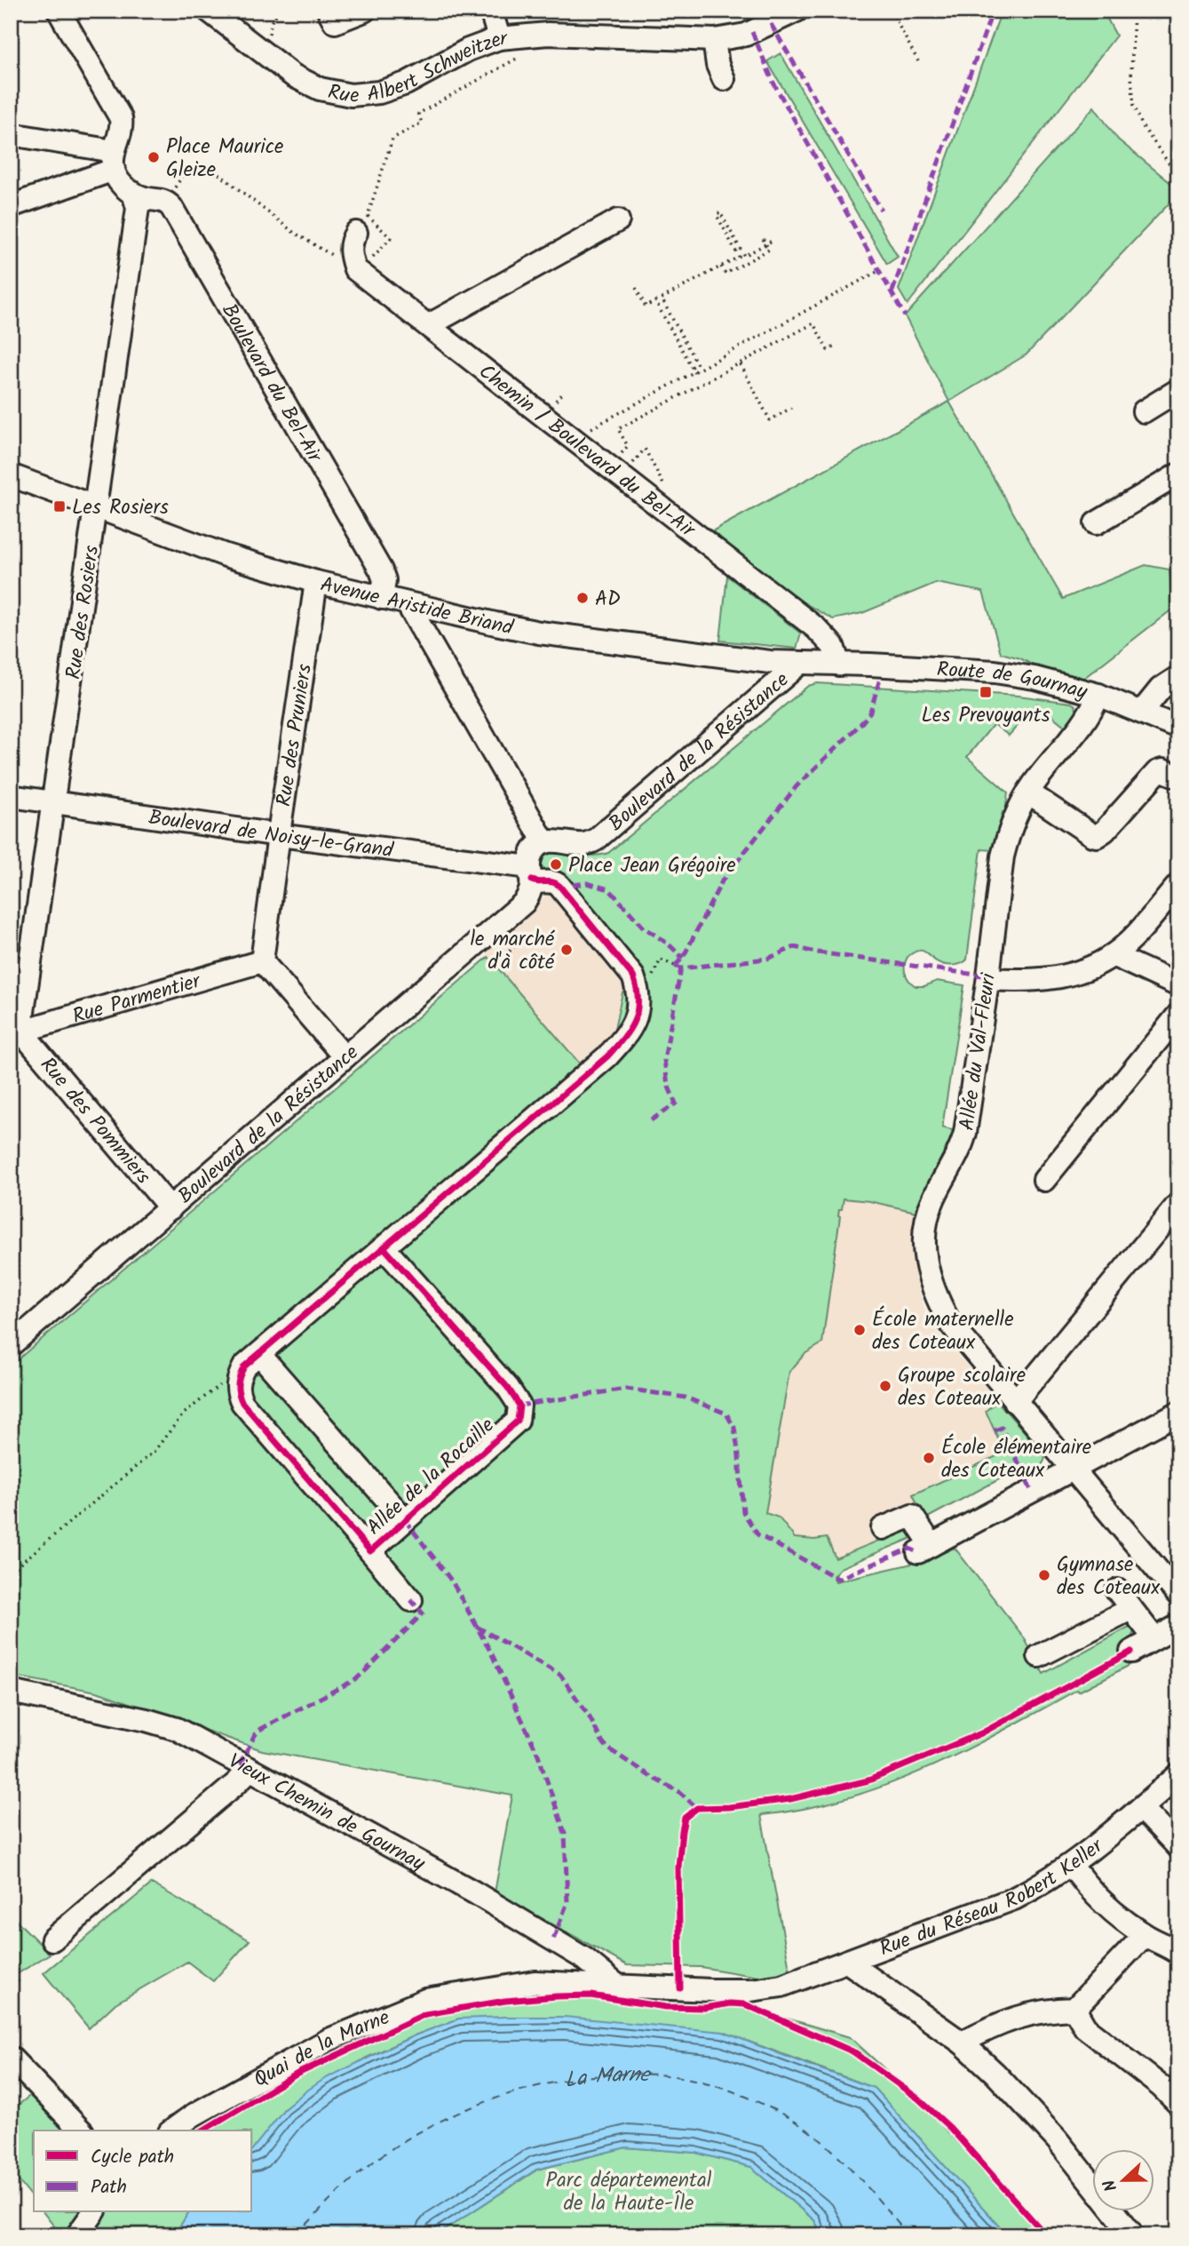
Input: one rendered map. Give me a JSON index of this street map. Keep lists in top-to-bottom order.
{
  "streets": {
    "street": [
      "Rue Albert Schweitzer",
      "Boulevard du Bel-Air",
      "Chemin / Boulevard du Bel-Air",
      "Avenue Aristide Briand",
      "Rue des Rosiers",
      "Route de Gournay",
      "Rue des Pruniers",
      "Boulevard de la Résistance",
      "Boulevard de Noisy-le-Grand",
      "Rue Parmentier",
      "Allée du Val-Fleuri",
      "Rue des Pommiers",
      "Allée de la Rocaille",
      "Vieux Chemin de Gournay",
      "Rue du Réseau Robert Keller",
      "Quai de la Marne"
    ]
  },
  "crossings": [
    ["Boulevard du Bel-Air", "Avenue Aristide Briand"],
    ["Chemin / Boulevard du Bel-Air", "Avenue Aristide Briand"],
    ["Chemin / Boulevard du Bel-Air", "Route de Gournay"],
    ["Avenue Aristide Briand", "Rue des Rosiers"],
    ["Avenue Aristide Briand", "Route de Gournay"],
    ["Avenue Aristide Briand", "Rue des Pruniers"],
    ["Avenue Aristide Briand", "Boulevard de la Résistance"],
    ["Rue des Rosiers", "Boulevard de Noisy-le-Grand"],
    ["Rue des Rosiers", "Rue Parmentier"],
    ["Rue des Rosiers", "Rue des Pommiers"],
    ["Route de Gournay", "Allée du Val-Fleuri"],
    ["Rue des Pruniers", "Boulevard de Noisy-le-Grand"],
    ["Rue des Pruniers", "Rue Parmentier"],
    ["Boulevard de la Résistance", "Boulevard de Noisy-le-Grand"],
    ["Boulevard de la Résistance", "Rue des Pommiers"],
    ["Rue Parmentier", "Rue des Pommiers"],
    ["Vieux Chemin de Gournay", "Quai de la Marne"],
    ["Rue du Réseau Robert Keller", "Quai de la Marne"]
  ],
  "water": ["La Marne"],
  "parks": ["Parc départemental de la Haute-Île"],
  "places": {
    "other": [
      "Place Maurice Gleize",
      "AD",
      "Place Jean Grégoire",
      "le marché d'à côté",
      "École maternelle des Coteaux",
      "Groupe scolaire des Coteaux",
      "École élémentaire des Coteaux",
      "Gymnase des Coteaux"
    ],
    "transit": ["Les Rosiers", "Les Prevoyants"]
  },
  "legend": ["Cycle path", "Path"],
  "north": "left"
}
